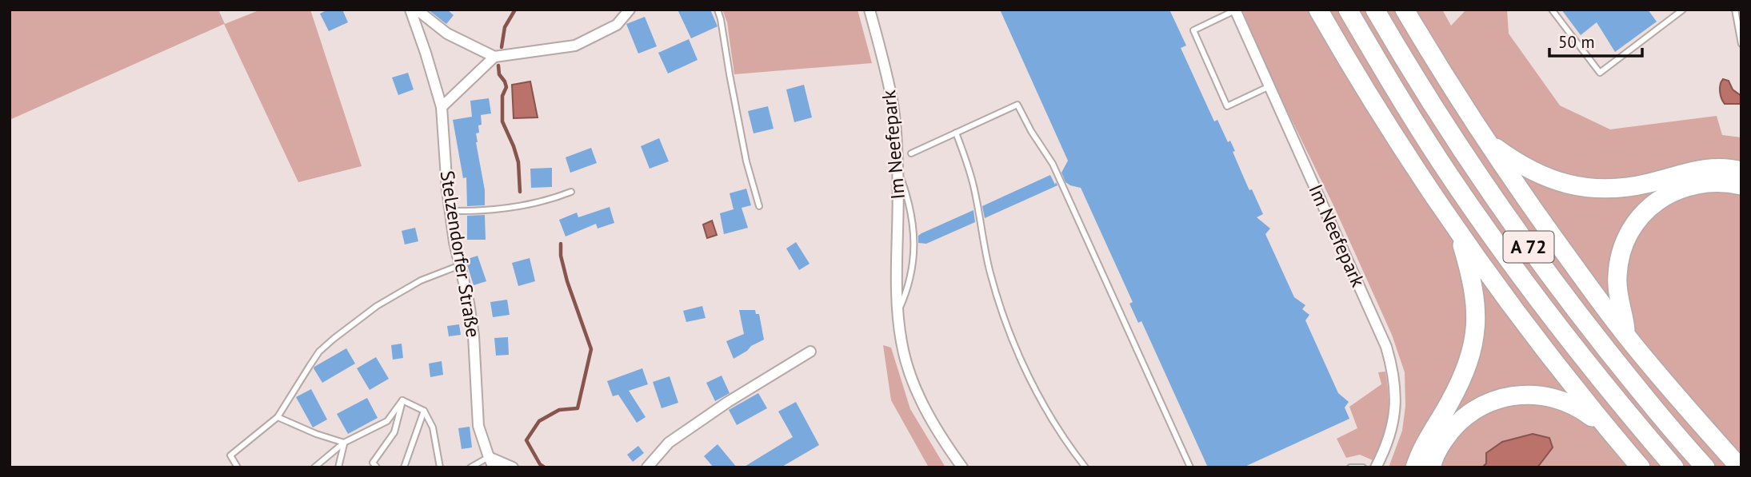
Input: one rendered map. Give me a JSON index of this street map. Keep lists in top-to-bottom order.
{
  "streets": {
    "highway": ["A 72"],
    "street": ["Im Neefepark", "Stelzendorfer Straße"]
  },
  "scale_bar": "50 m"
}
